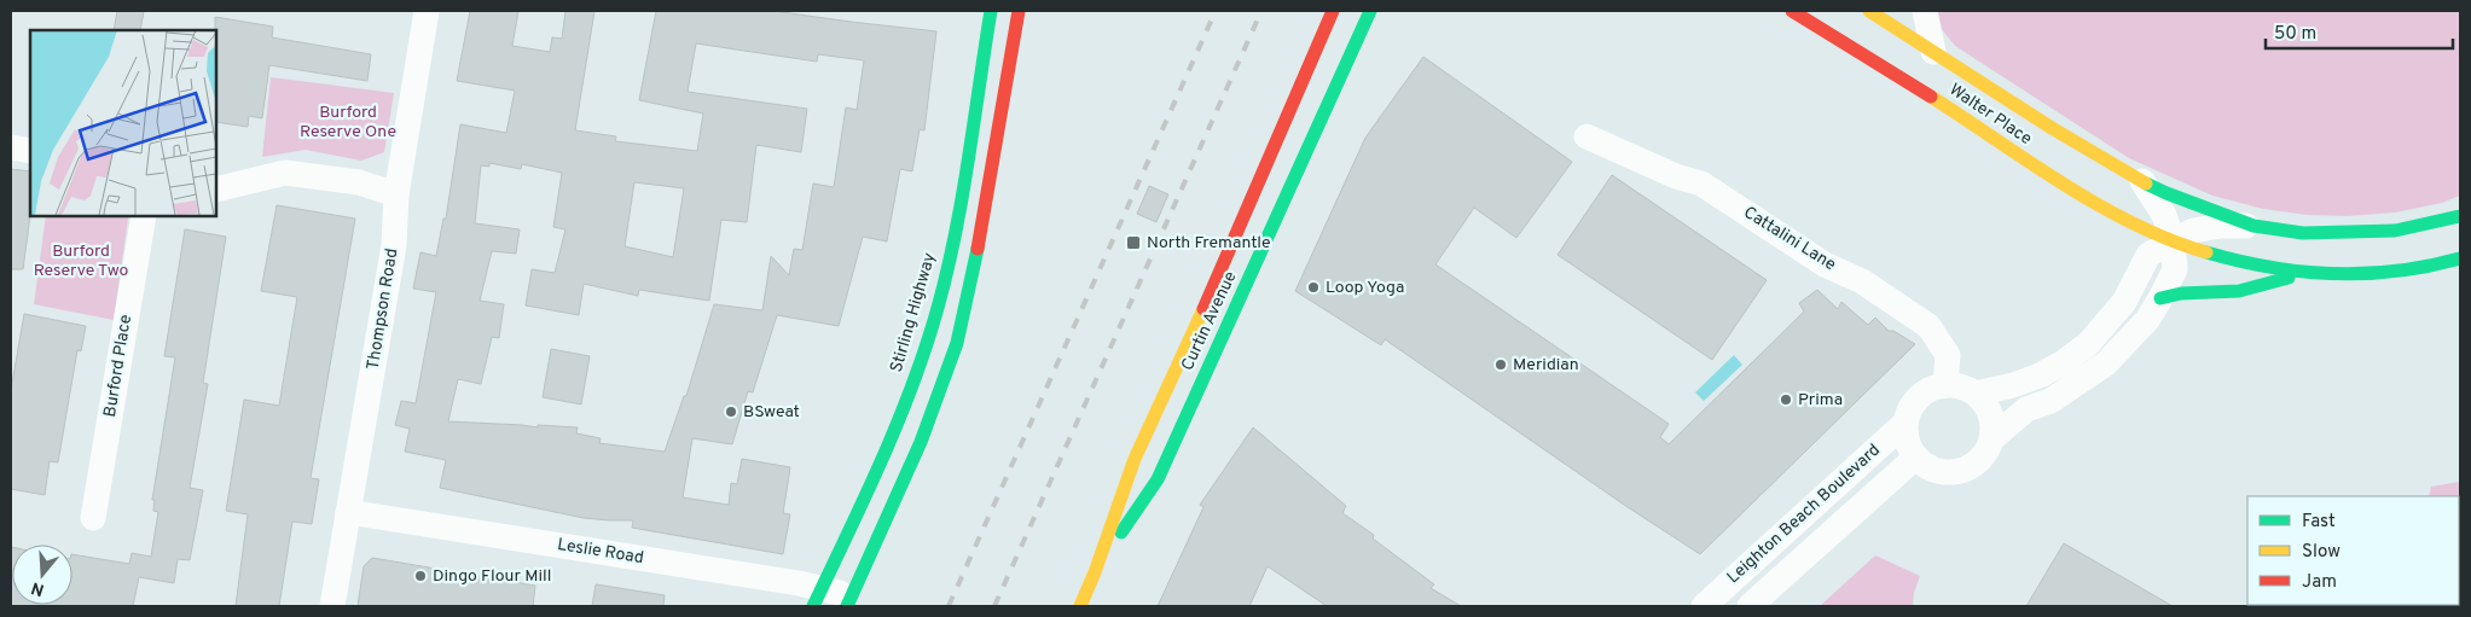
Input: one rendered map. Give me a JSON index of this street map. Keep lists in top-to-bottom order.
{
  "streets": {
    "main road": ["Walter Place", "Stirling Highway", "Curtin Avenue"],
    "street": [
      "Cattalini Lane",
      "Thompson Road",
      "Burford Place",
      "Leighton Beach Boulevard",
      "Leslie Road"
    ]
  },
  "crossings": [
    ["Cattalini Lane", "Leighton Beach Boulevard"],
    ["Thompson Road", "Leslie Road"],
    ["Stirling Highway", "Leslie Road"]
  ],
  "parks": ["Burford Reserve One", "Burford Reserve Two"],
  "places": {
    "transit": ["North Fremantle"],
    "other": [
      "Loop Yoga",
      "Meridian",
      "Prima",
      "BSweat",
      "Dingo Flour Mill"
    ]
  },
  "legend": ["Fast", "Slow", "Jam"],
  "scale_bar": "50 m",
  "north": "bottom"
}
